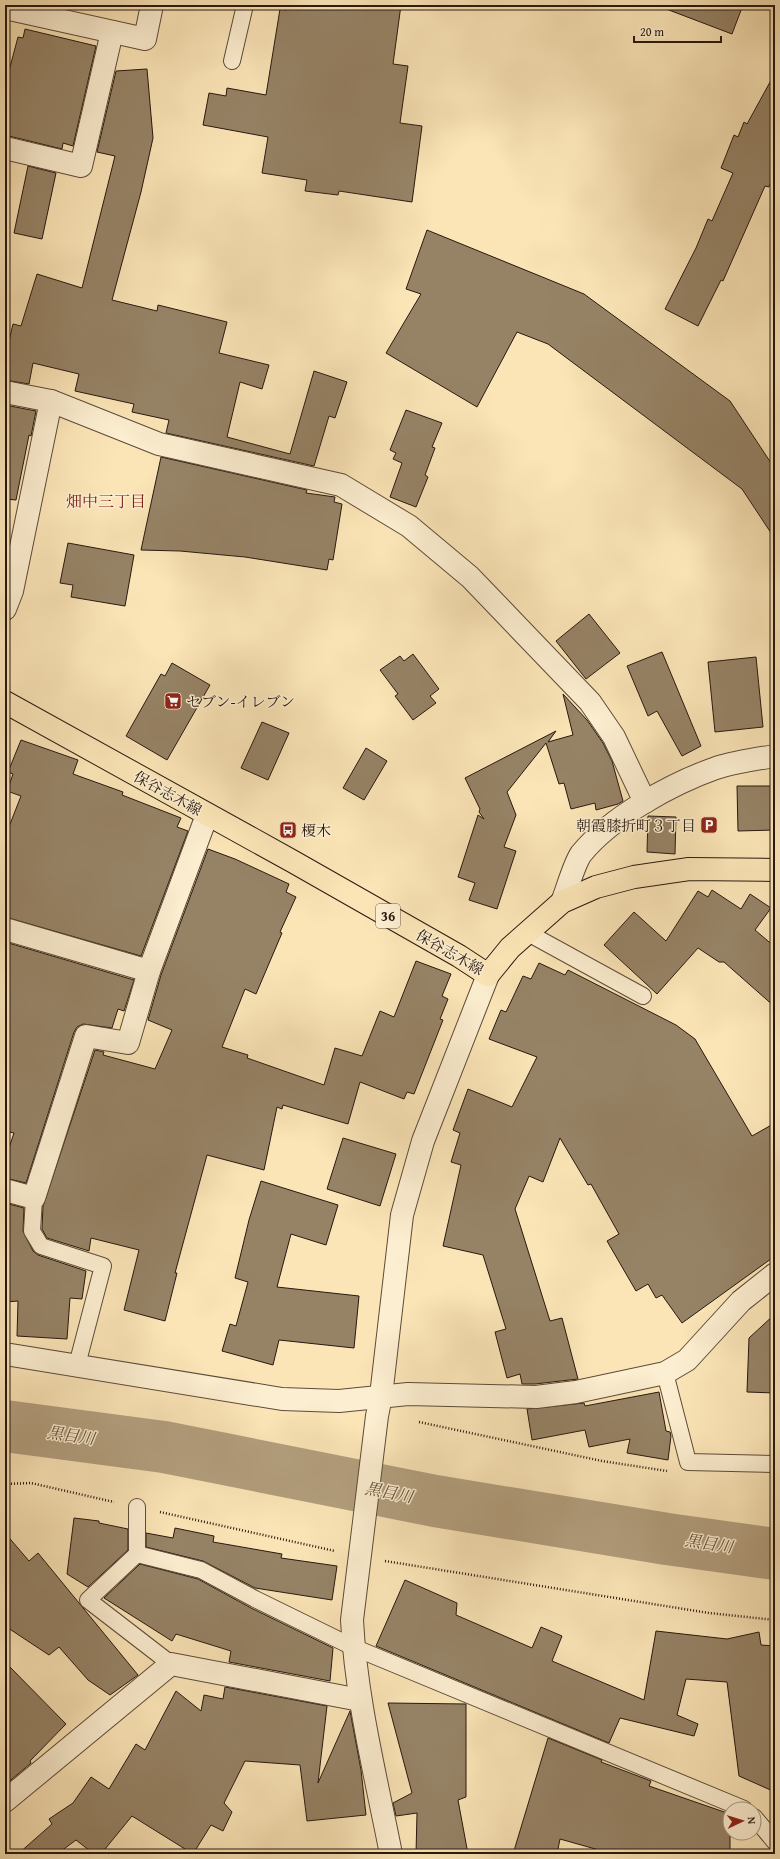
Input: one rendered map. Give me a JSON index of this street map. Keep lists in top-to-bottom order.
{
  "streets": {
    "main road": ["保谷志木線", "36"]
  },
  "districts": ["畑中三丁目"],
  "water": ["黒目川"],
  "places": {
    "supermarket": ["セブン-イレブン"],
    "parking": ["朝霞膝折町３丁目"],
    "bus stop": ["榎木"]
  },
  "scale_bar": "20 m",
  "north": "right"
}
